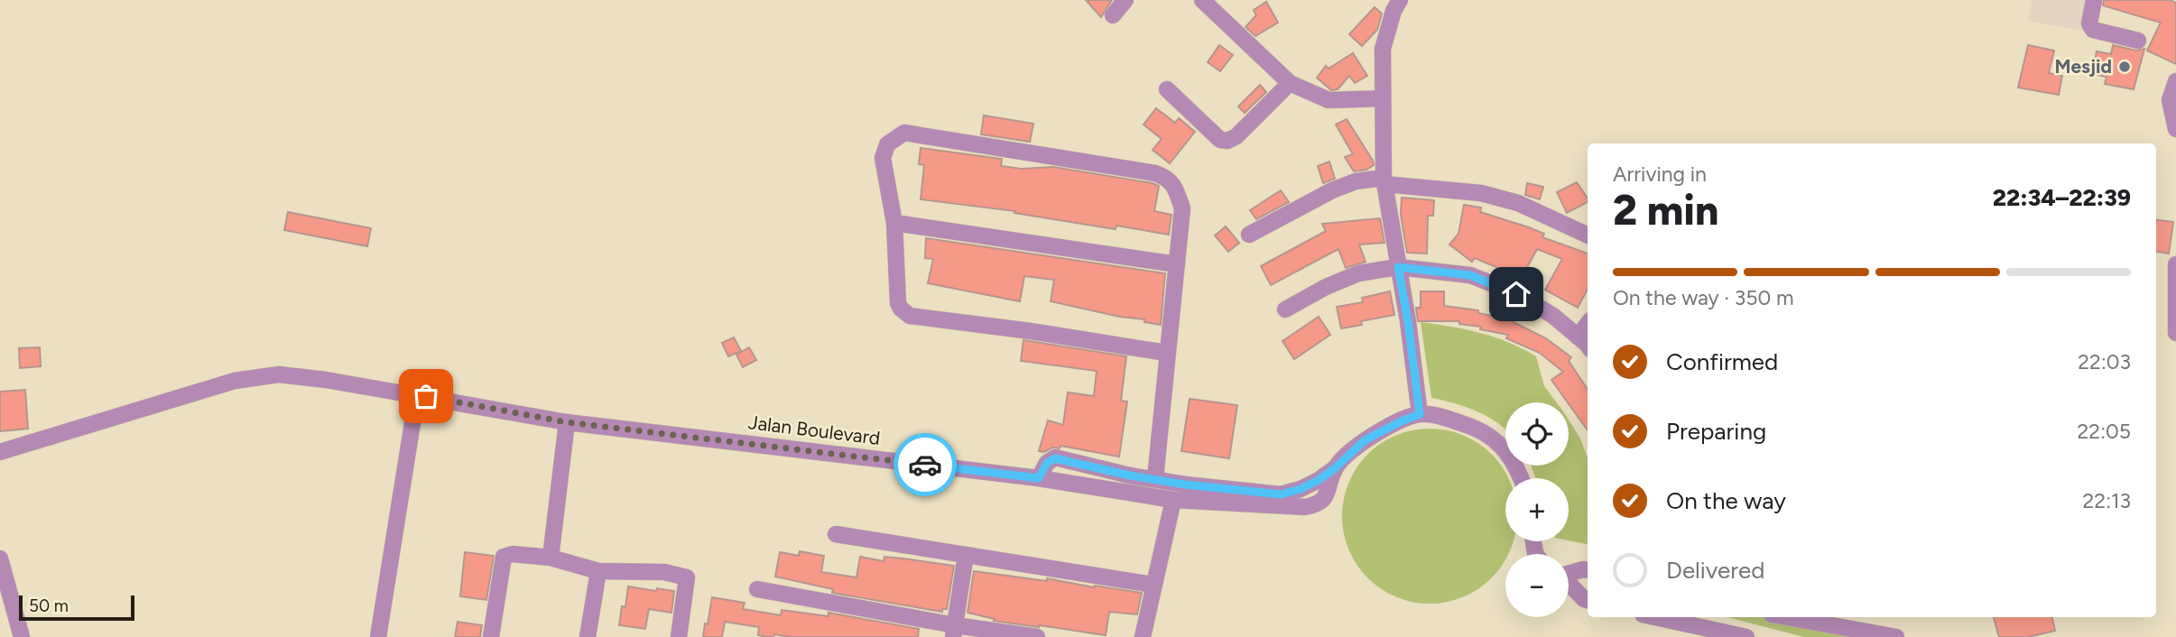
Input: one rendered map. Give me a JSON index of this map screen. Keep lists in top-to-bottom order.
{
  "streets": {
    "street": ["Jalan Boulevard"]
  },
  "places": ["Mesjid"],
  "scale_bar": "50 m",
  "page": {
    "heading": ["2 min", "Arriving in", "22:34–22:39"],
    "bar": "On the way · 350 m",
    "list": [
      ["Confirmed", "22:03"],
      ["Preparing", "22:05"],
      ["On the way", "22:13"],
      "Delivered"
    ],
    "map_buttons": ["+", "−"],
    "scale": "50 m"
  }
}
